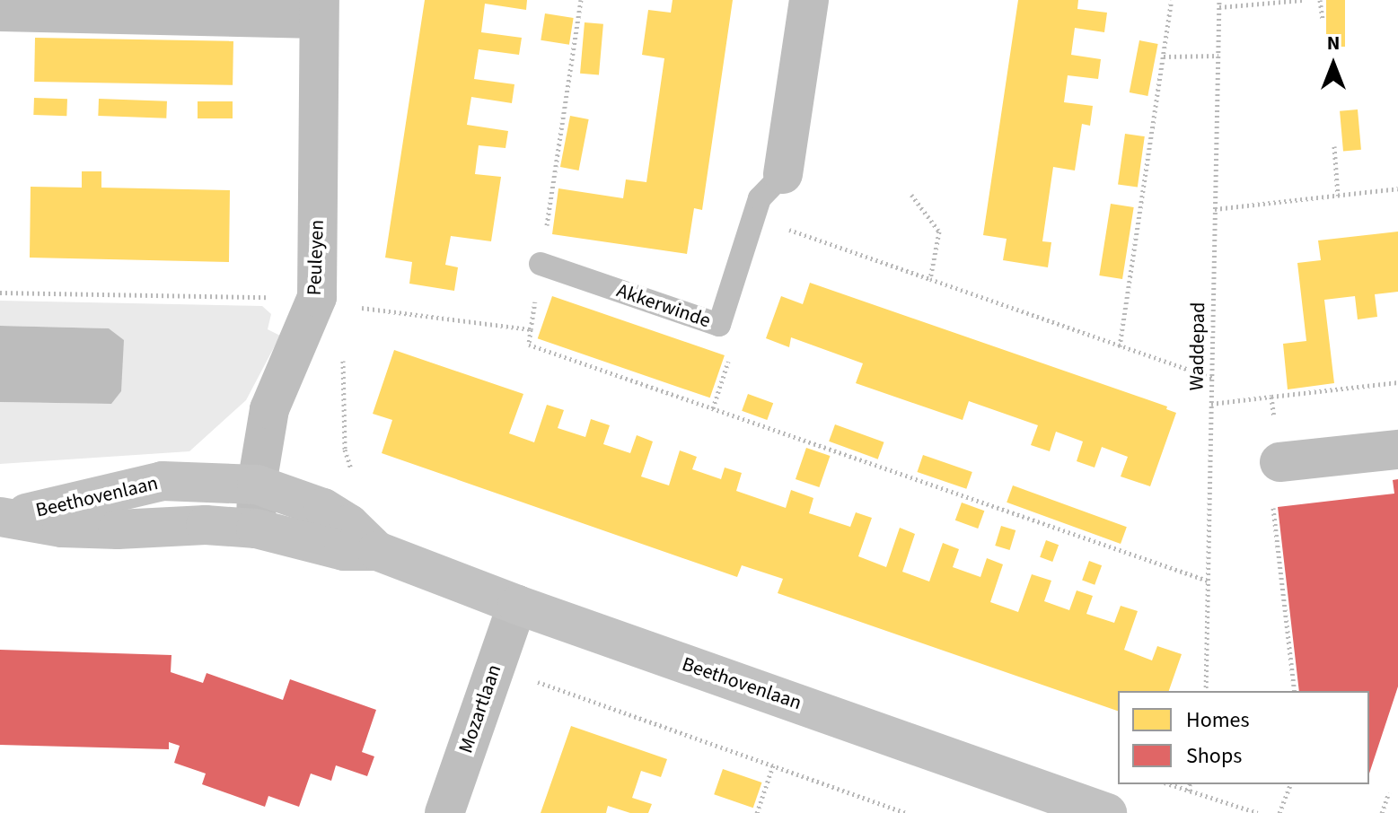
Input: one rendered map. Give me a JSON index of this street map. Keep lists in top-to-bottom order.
{
  "streets": {
    "main road": ["Beethovenlaan"],
    "street": ["Peuleyen", "Akkerwinde", "Mozartlaan"],
    "path": ["Waddepad"]
  },
  "crossings": [
    ["Peuleyen", "Beethovenlaan"],
    ["Beethovenlaan", "Mozartlaan"]
  ],
  "legend": ["Homes", "Shops"],
  "north": "top"
}
